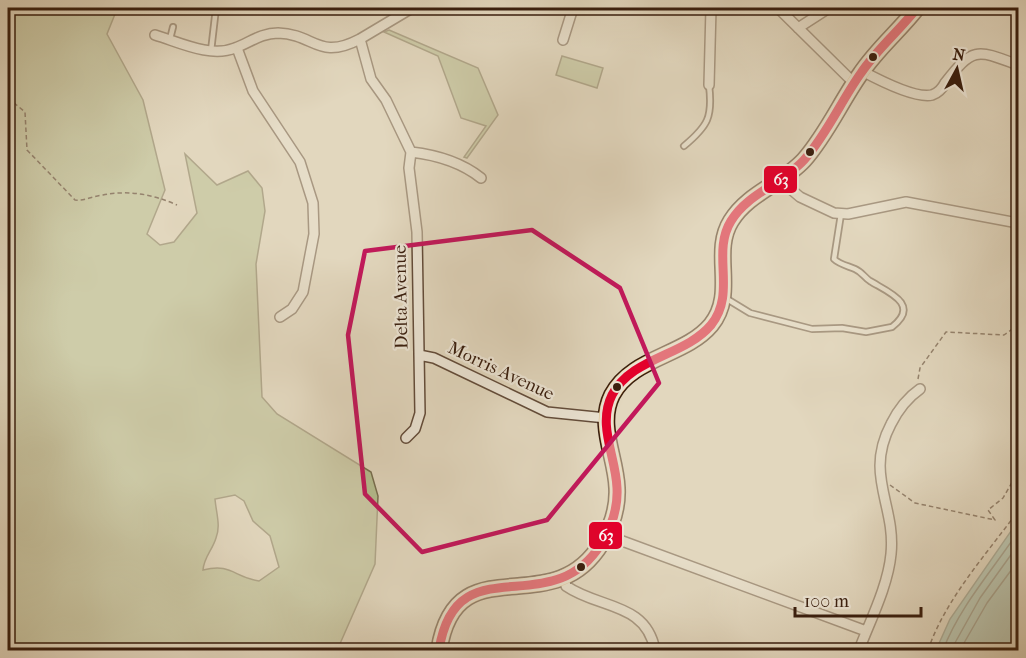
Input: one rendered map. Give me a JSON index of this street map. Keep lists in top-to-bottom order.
{
  "streets": {
    "street": ["Delta Avenue", "Morris Avenue"]
  },
  "crossings": [
    ["Delta Avenue", "Morris Avenue"]
  ],
  "lines": ["transit line 63"],
  "scale_bar": "100 m",
  "north": "top"
}
